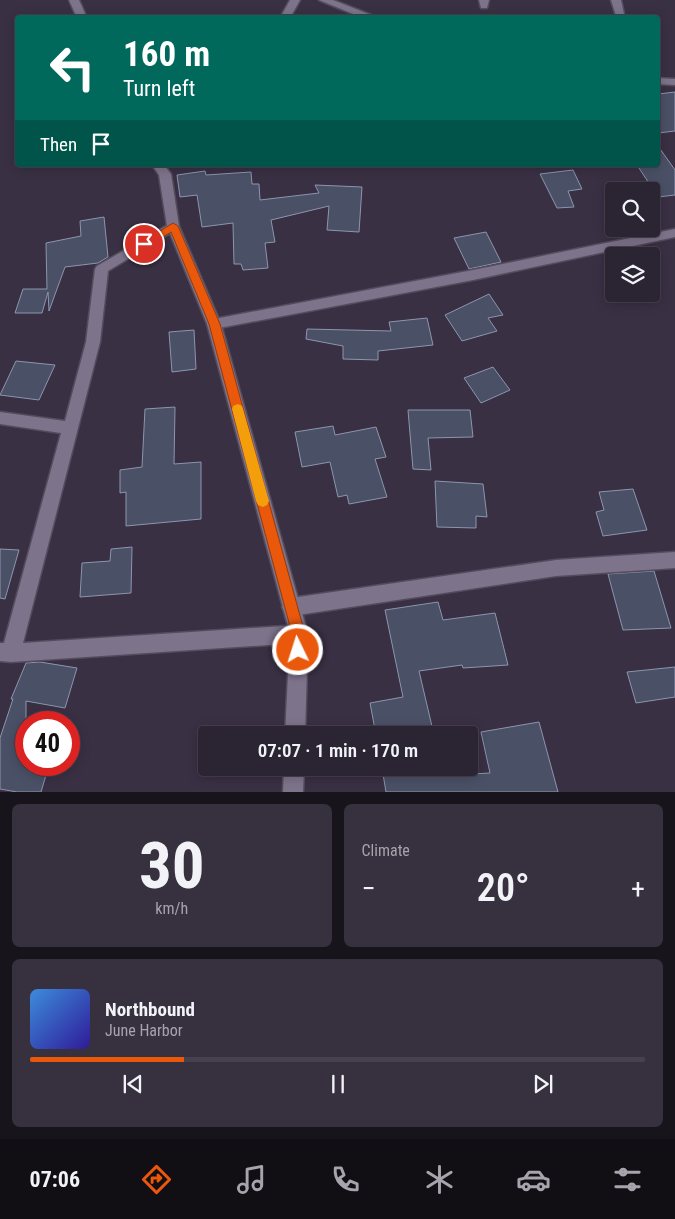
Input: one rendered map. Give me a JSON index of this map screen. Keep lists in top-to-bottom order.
{
  "page": {
    "turn": ["160 m", "Turn left"],
    "then": "Then",
    "limit": "40",
    "trip": "07:07 · 1 min · 170 m",
    "tile": [
      ["30", "km/h"],
      "Climate"
    ],
    "heat": ["−", "20°", "+"],
    "song": ["Northbound", "June Harbor"],
    "tabs": "07:06"
  }
}
